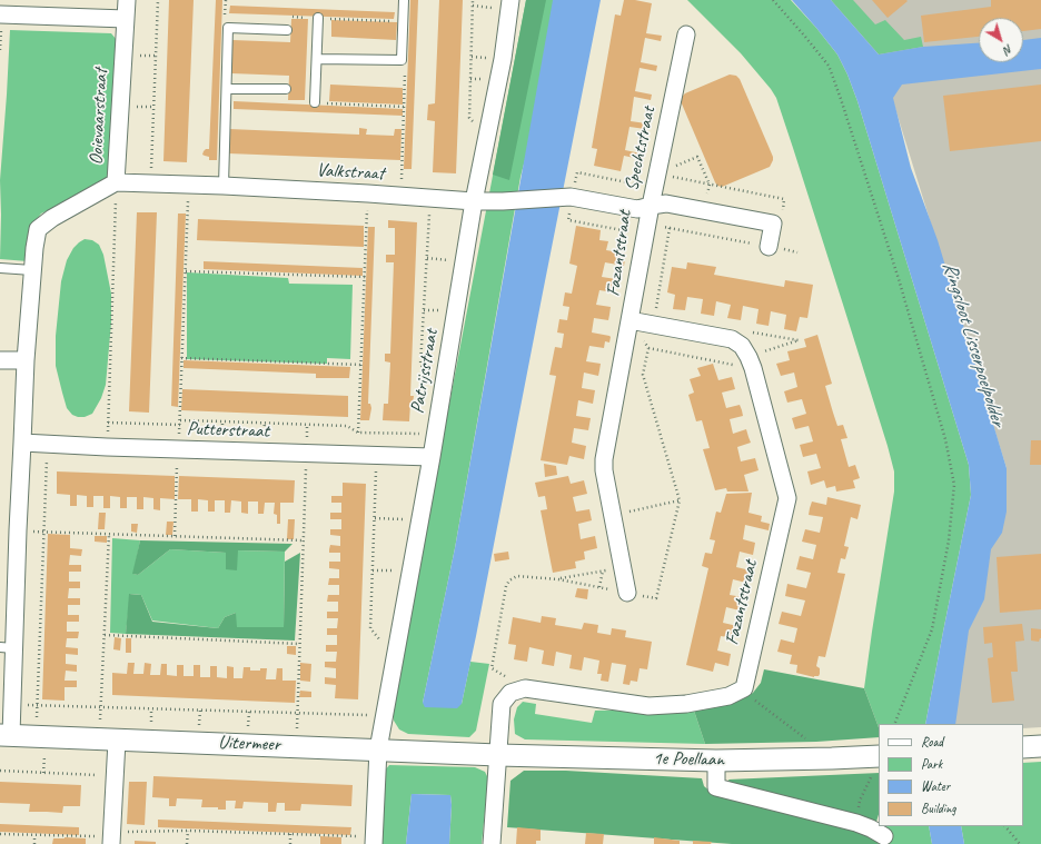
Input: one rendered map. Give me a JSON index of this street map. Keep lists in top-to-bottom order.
{
  "streets": {
    "street": [
      "Ooievaarstraat",
      "Spechtstraat",
      "Valkstraat",
      "Fazantstraat",
      "Patrijsstraat",
      "Putterstraat",
      "Uitermeer",
      "1e Poellaan"
    ]
  },
  "crossings": [
    ["Ooievaarstraat", "Valkstraat"],
    ["Ooievaarstraat", "Putterstraat"],
    ["Ooievaarstraat", "Uitermeer"],
    ["Spechtstraat", "Fazantstraat"],
    ["Valkstraat", "Fazantstraat"],
    ["Valkstraat", "Patrijsstraat"],
    ["Fazantstraat", "Patrijsstraat"],
    ["Patrijsstraat", "Putterstraat"],
    ["Patrijsstraat", "Uitermeer"],
    ["Uitermeer", "1e Poellaan"]
  ],
  "water": ["Ringsloot Lisserpoelpolder"],
  "legend": [
    "Road",
    "Park",
    "Water",
    "Building"
  ],
  "north": "bottom right"
}
